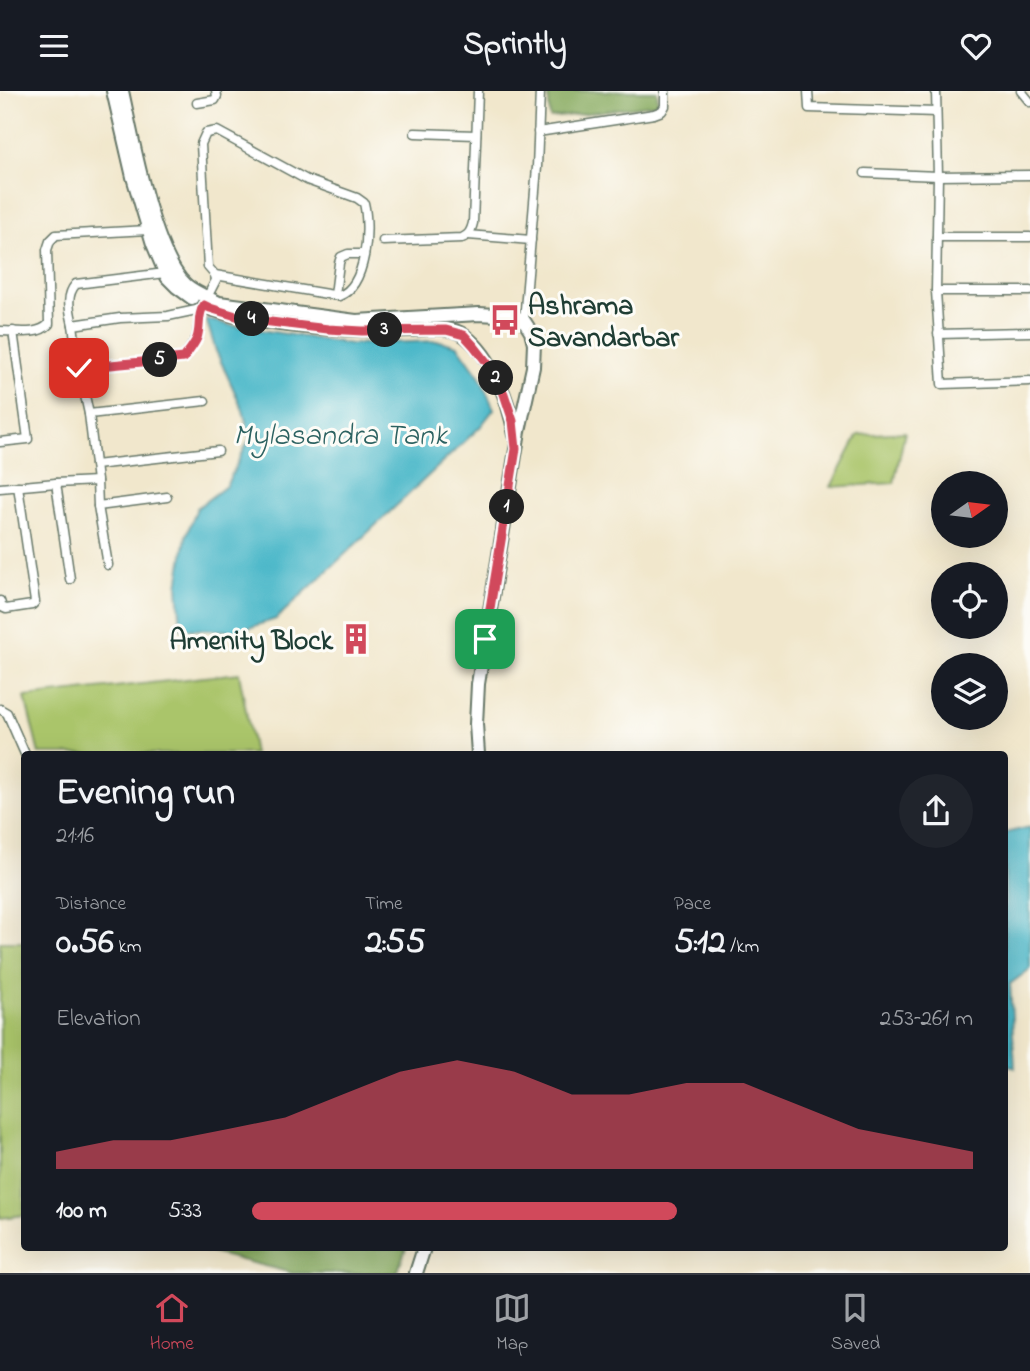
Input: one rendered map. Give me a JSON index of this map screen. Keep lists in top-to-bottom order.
{
  "water": ["Mylasandra Tank"],
  "places": {
    "bus stop": ["Ashrama Savandarbar"],
    "building": ["Amenity Block"]
  },
  "north": "right",
  "page": {
    "header": "Sprintly",
    "pins": [
      "4",
      "3",
      "5",
      "2",
      "1"
    ],
    "heading": ["Evening run", "21:16"],
    "stats": [
      ["Distance", "0.56 km"],
      ["Time", "2:55"],
      ["Pace", "5:12 /km"]
    ],
    "chart": ["Elevation", "253–261 m"],
    "list": [
      {
        "name": "100 m",
        "note": "5:33"
      }
    ],
    "tabs": ["Home", "Map", "Saved"]
  }
}
